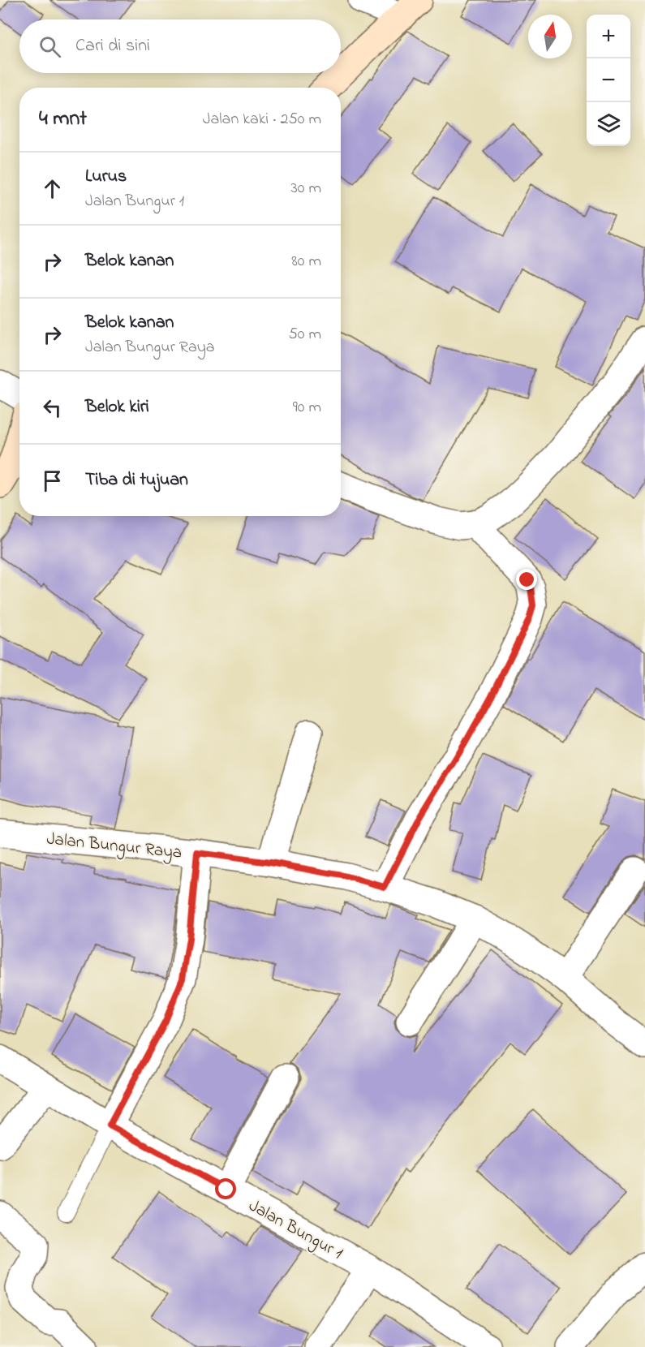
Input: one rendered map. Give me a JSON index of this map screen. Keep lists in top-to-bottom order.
{
  "streets": {
    "street": ["Jalan Bungur Raya", "Jalan Bungur 1"]
  },
  "north": "top",
  "page": {
    "map_buttons": ["+", "−"],
    "search": "Cari di sini",
    "heading": ["4 mnt", "Jalan kaki · 250 m"],
    "list": [
      ["Lurus", "Jalan Bungur 1", "30 m"],
      ["Belok kanan", "80 m"],
      ["Belok kanan", "Jalan Bungur Raya", "50 m"],
      ["Belok kiri", "90 m"],
      "Tiba di tujuan"
    ]
  }
}
